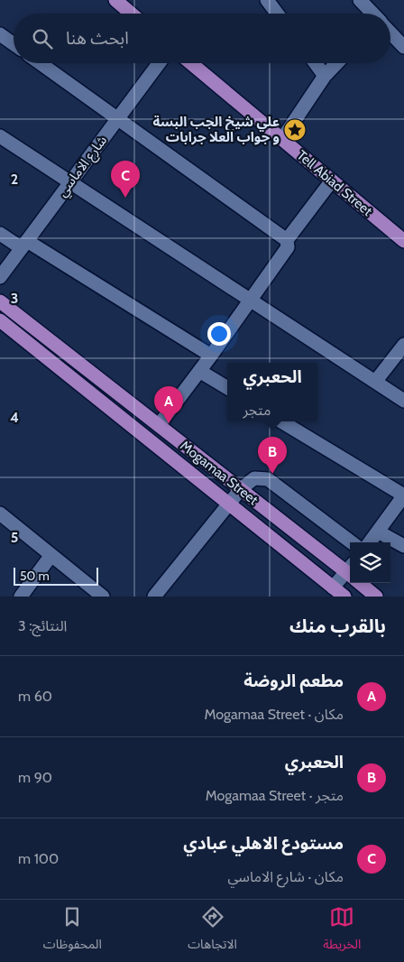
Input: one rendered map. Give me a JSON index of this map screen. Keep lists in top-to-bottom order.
{
  "streets": {
    "main road": ["Tell Abiad Street", "Mogamaa Street"],
    "street": ["شارع الاماسي"]
  },
  "places": {
    "place": ["علي شيخ الجب البسة و جواب العلا جرابات"]
  },
  "scale_bar": "50 m",
  "page": {
    "search": "ابحث هنا",
    "pins": ["C", "A", "B"],
    "popup": ["الحعبري", "متجر"],
    "scale": "50 m",
    "heading": ["بالقرب منك", "النتائج: 3"],
    "list": [
      {
        "mark": "A",
        "name": "مطعم الروضة",
        "note": "مكان · Mogamaa Street",
        "value": "60 m"
      },
      {
        "mark": "B",
        "name": "الحعبري",
        "note": "متجر · Mogamaa Street",
        "value": "90 m"
      },
      {
        "mark": "C",
        "name": "مستودع الاهلي عبادي",
        "note": "مكان · شارع الاماسي",
        "value": "100 m"
      }
    ],
    "nav": ["الخريطة", "الاتجاهات", "المحفوظات"]
  },
  "grid": {
    "rows": [
      "2",
      "3",
      "4",
      "5"
    ]
  }
}
